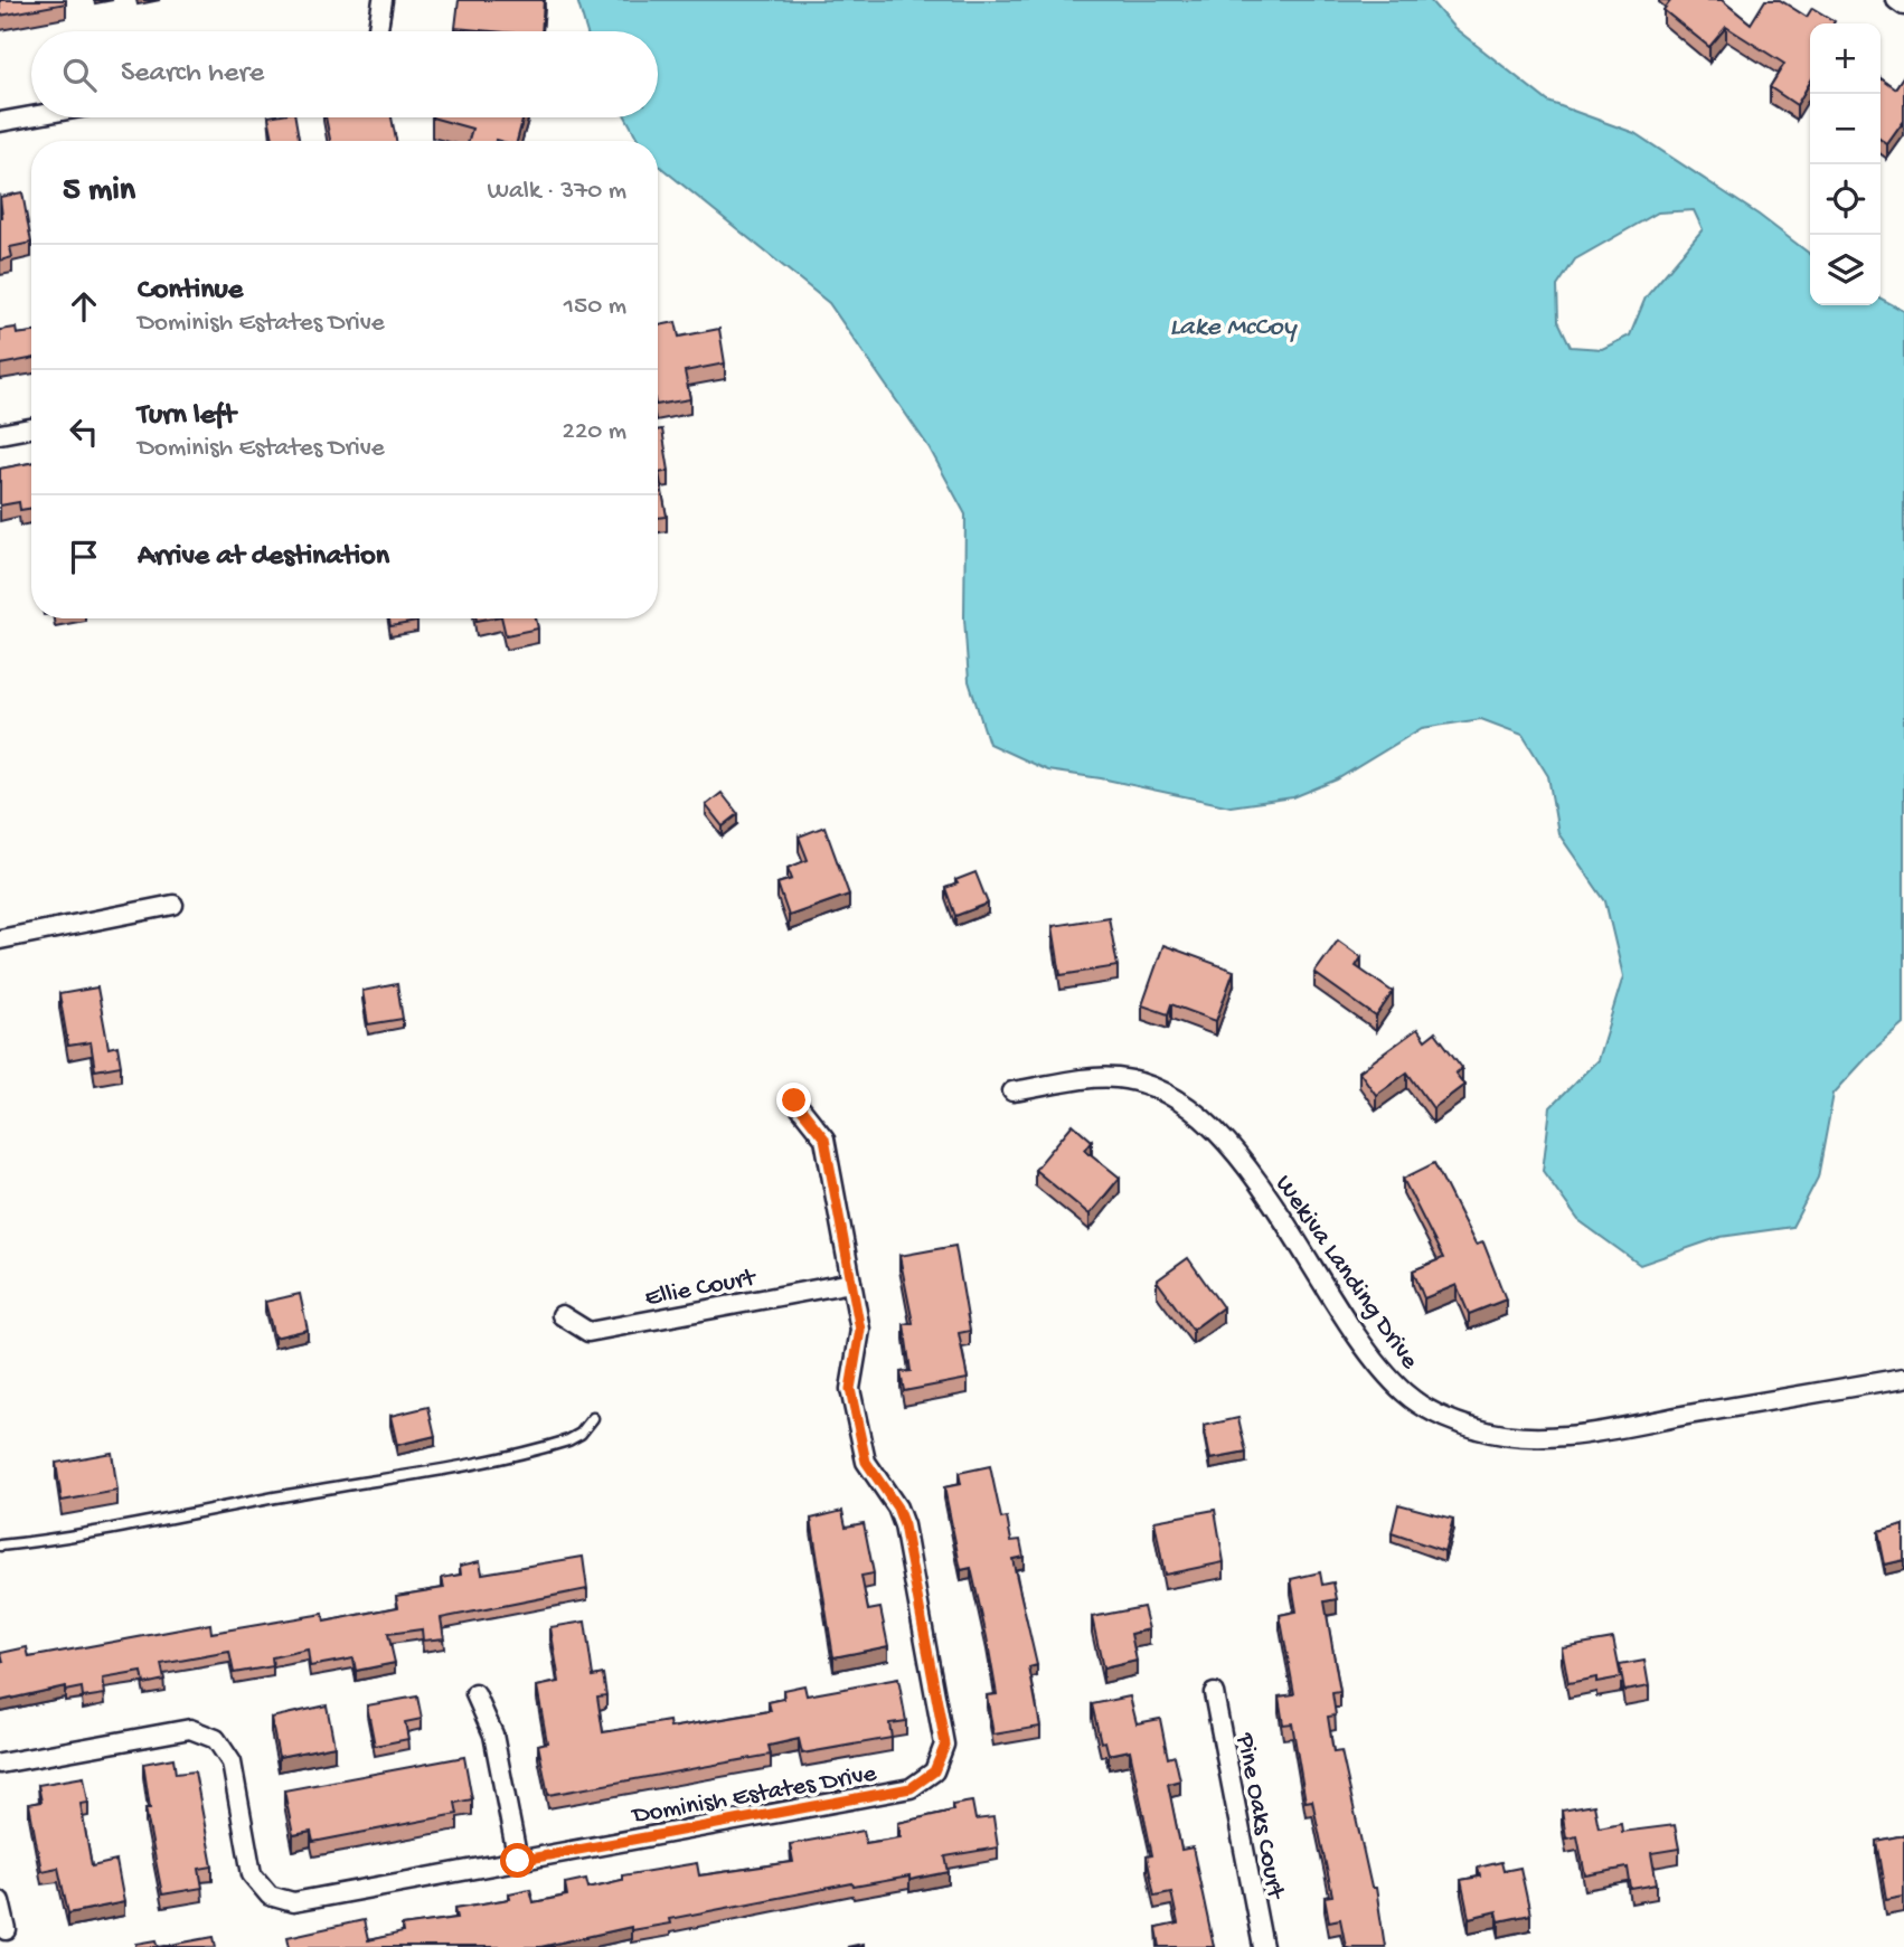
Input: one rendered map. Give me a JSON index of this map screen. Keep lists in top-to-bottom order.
{
  "streets": {
    "street": [
      "Wekiva Landing Drive",
      "Ellie Court",
      "Dominish Estates Drive",
      "Pine Oaks Court"
    ]
  },
  "crossings": [
    ["Ellie Court", "Dominish Estates Drive"]
  ],
  "water": ["Lake McCoy"],
  "page": {
    "map_buttons": ["+", "−"],
    "search": "Search here",
    "heading": ["5 min", "Walk · 370 m"],
    "list": [
      ["Continue", "Dominish Estates Drive", "150 m"],
      ["Turn left", "Dominish Estates Drive", "220 m"],
      "Arrive at destination"
    ]
  }
}
